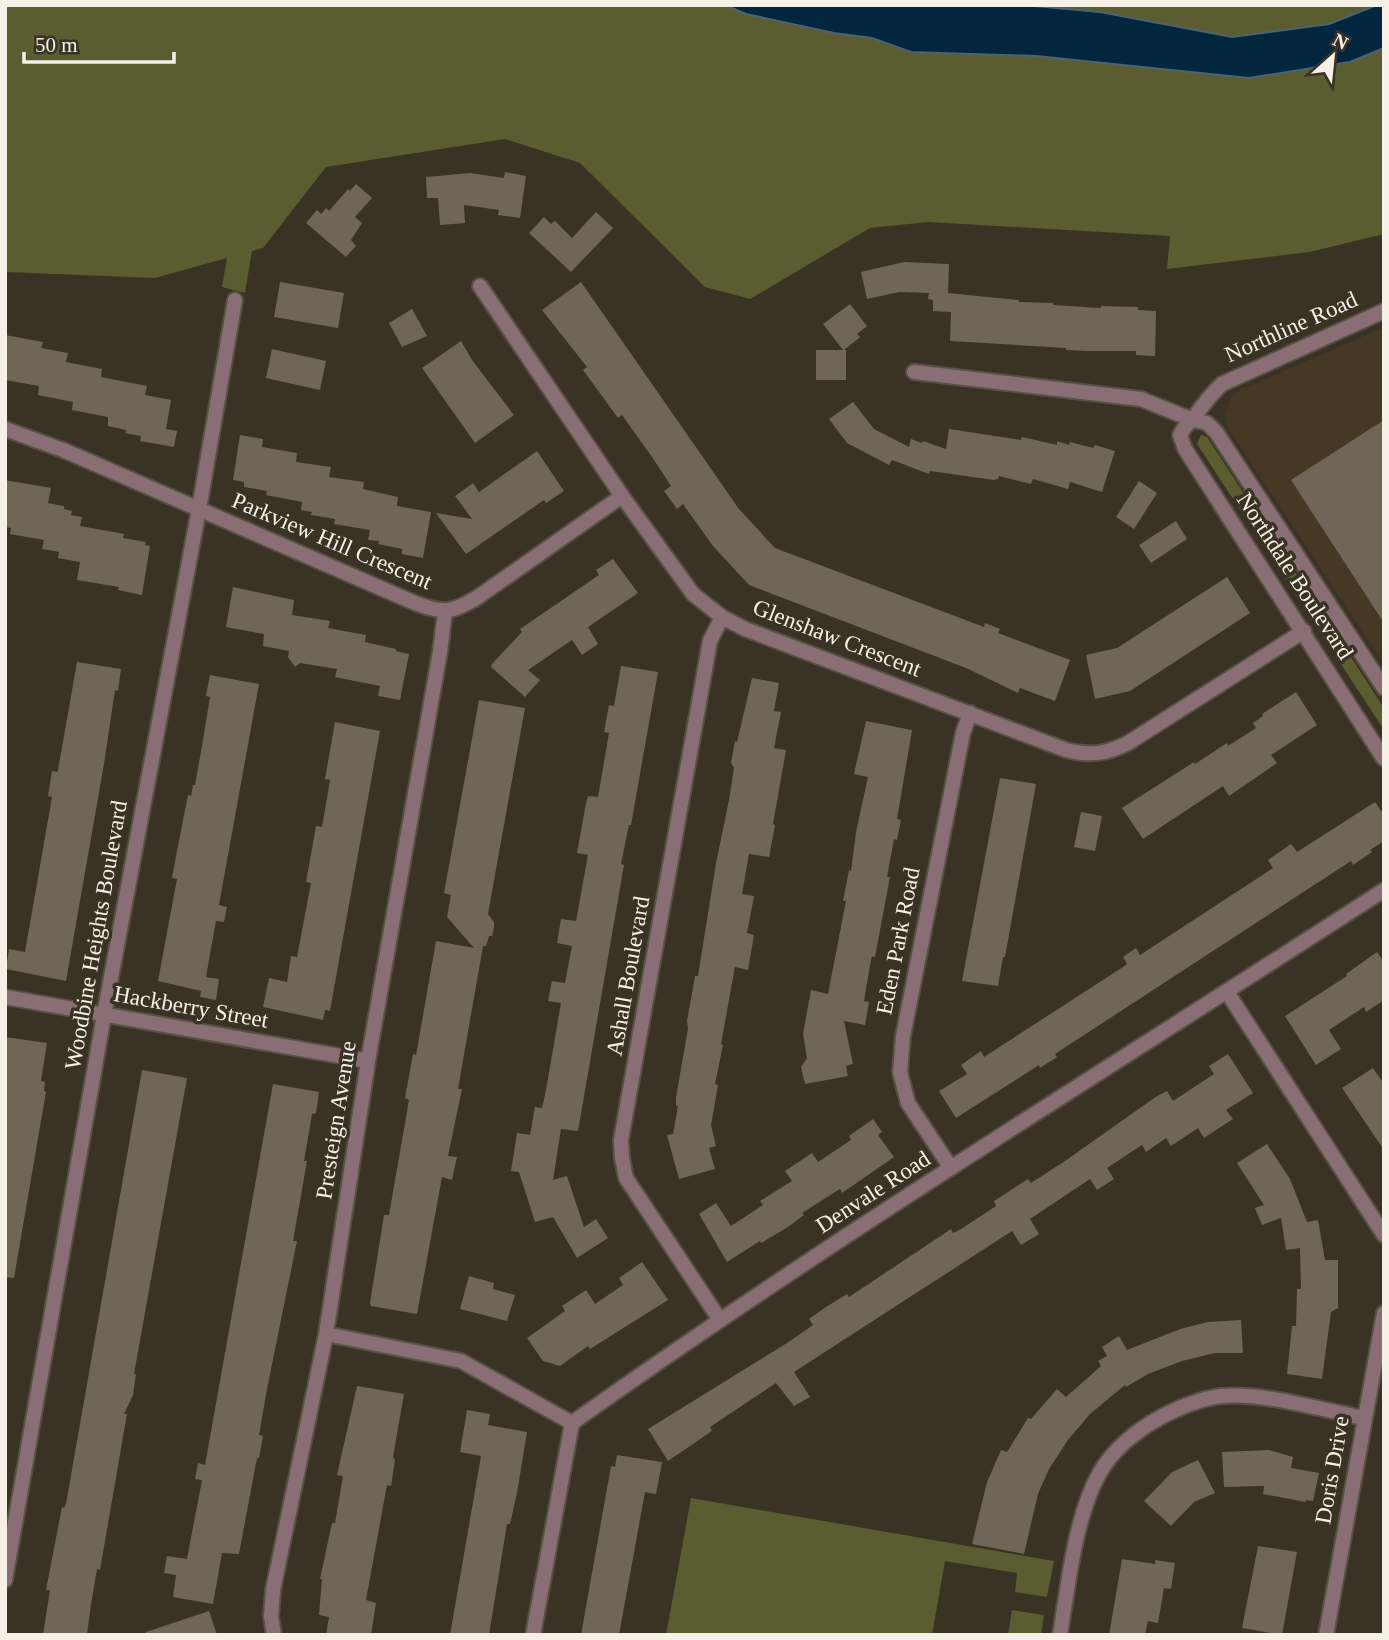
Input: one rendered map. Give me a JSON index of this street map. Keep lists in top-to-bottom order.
{
  "streets": {
    "street": [
      "Northline Road",
      "Parkview Hill Crescent",
      "Northdale Boulevard",
      "Glenshaw Crescent",
      "Woodbine Heights Boulevard",
      "Eden Park Road",
      "Ashall Boulevard",
      "Hackberry Street",
      "Presteign Avenue",
      "Denvale Road",
      "Doris Drive"
    ]
  },
  "crossings": [
    ["Northline Road", "Northdale Boulevard"],
    ["Parkview Hill Crescent", "Glenshaw Crescent"],
    ["Parkview Hill Crescent", "Woodbine Heights Boulevard"],
    ["Parkview Hill Crescent", "Presteign Avenue"],
    ["Northdale Boulevard", "Glenshaw Crescent"],
    ["Glenshaw Crescent", "Eden Park Road"],
    ["Glenshaw Crescent", "Ashall Boulevard"],
    ["Woodbine Heights Boulevard", "Hackberry Street"],
    ["Eden Park Road", "Denvale Road"],
    ["Ashall Boulevard", "Denvale Road"],
    ["Hackberry Street", "Presteign Avenue"]
  ],
  "scale_bar": "50 m",
  "north": "top right"
}
